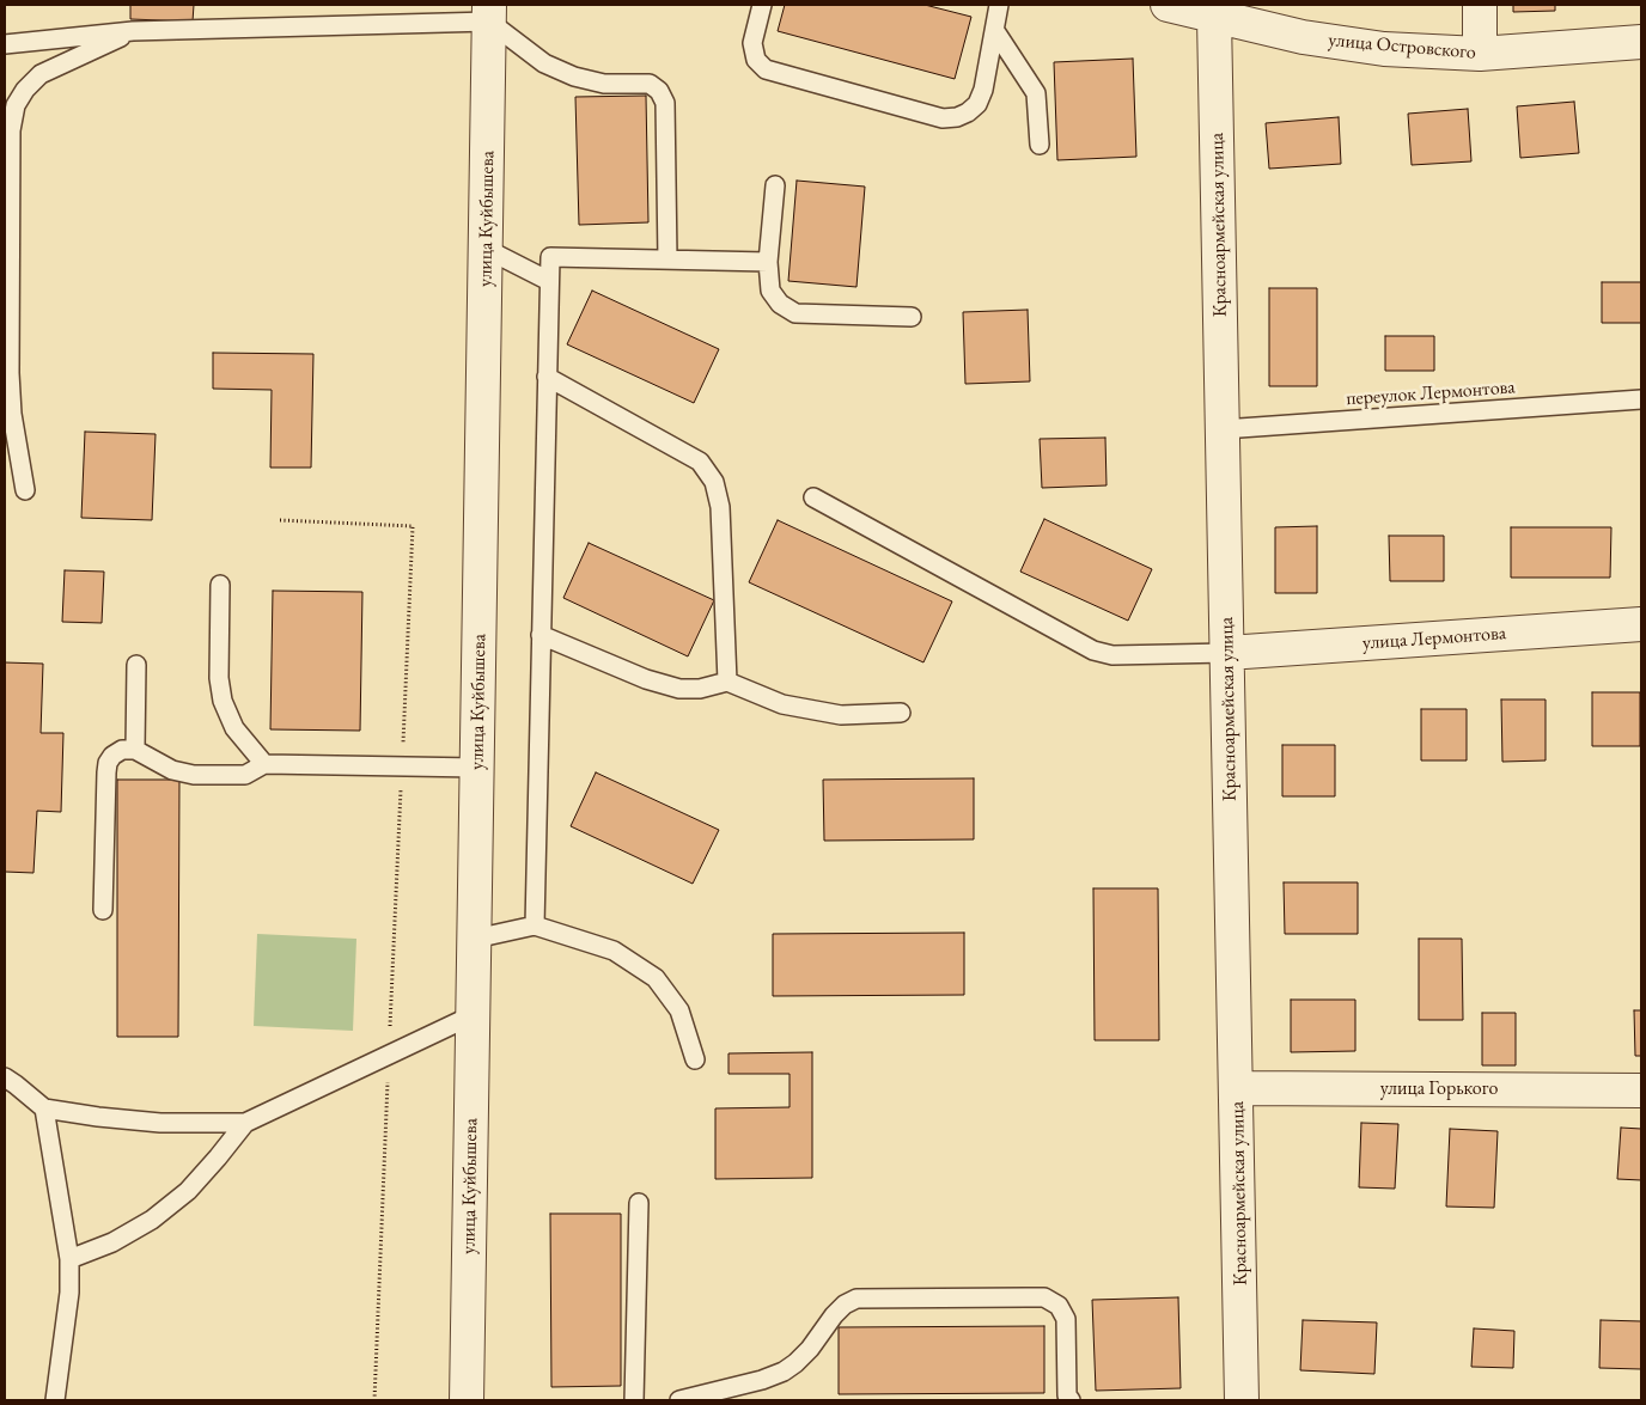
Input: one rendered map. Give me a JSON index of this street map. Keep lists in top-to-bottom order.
{
  "streets": {
    "street": [
      "улица Островского",
      "улица Куйбышева",
      "Красноармейская улица",
      "улица Лермонтова",
      "улица Горького"
    ],
    "lane": ["переулок Лермонтова"]
  },
  "crossings": [
    ["улица Островского", "Красноармейская улица"],
    ["Красноармейская улица", "переулок Лермонтова"],
    ["Красноармейская улица", "улица Лермонтова"],
    ["Красноармейская улица", "улица Горького"]
  ]
}
